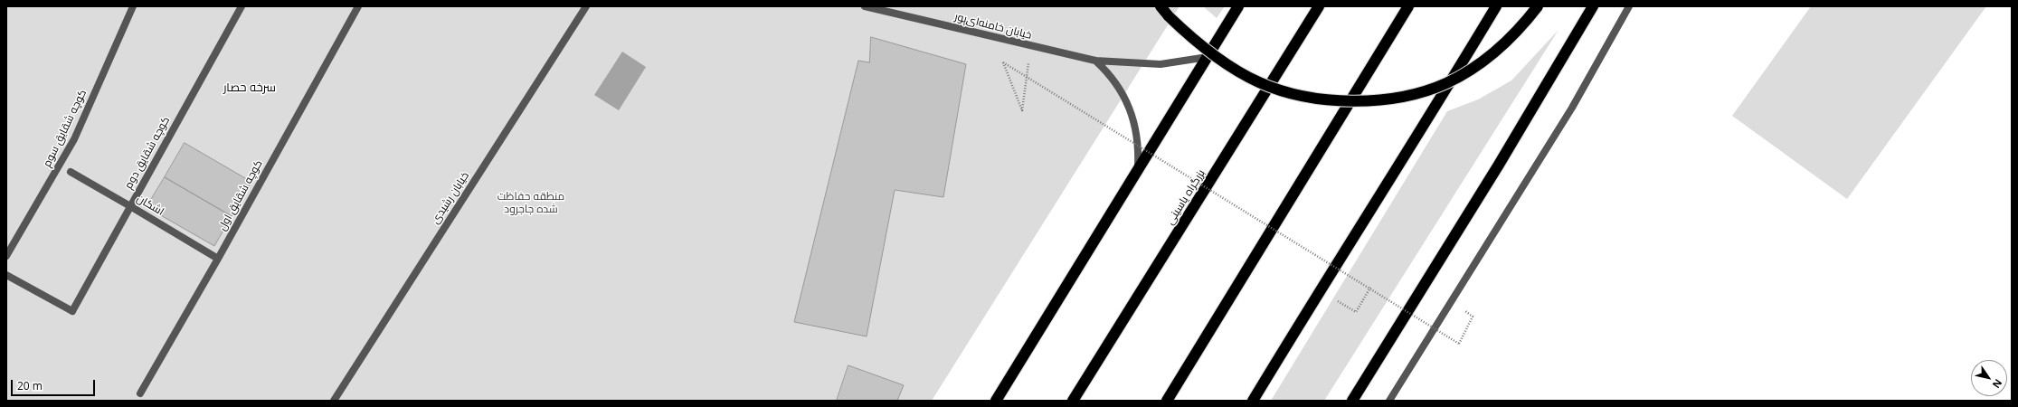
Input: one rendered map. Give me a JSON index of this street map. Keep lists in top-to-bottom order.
{
  "streets": {
    "highway": ["بزرگراه یاسینی"],
    "street": [
      "خیابان خامنه‌ای‌پور",
      "کوچه شقایق سوم",
      "کوچه شقایق دوم",
      "کوچه شقایق اول",
      "خیابان رشیدی",
      "اشکان"
    ]
  },
  "crossings": [
    ["کوچه شقایق دوم", "اشکان"],
    ["کوچه شقایق اول", "اشکان"]
  ],
  "districts": ["سرخه حصار"],
  "parks": ["منطقه حفاظت شده جاجرود"],
  "scale_bar": "20 m",
  "north": "bottom right"
}
